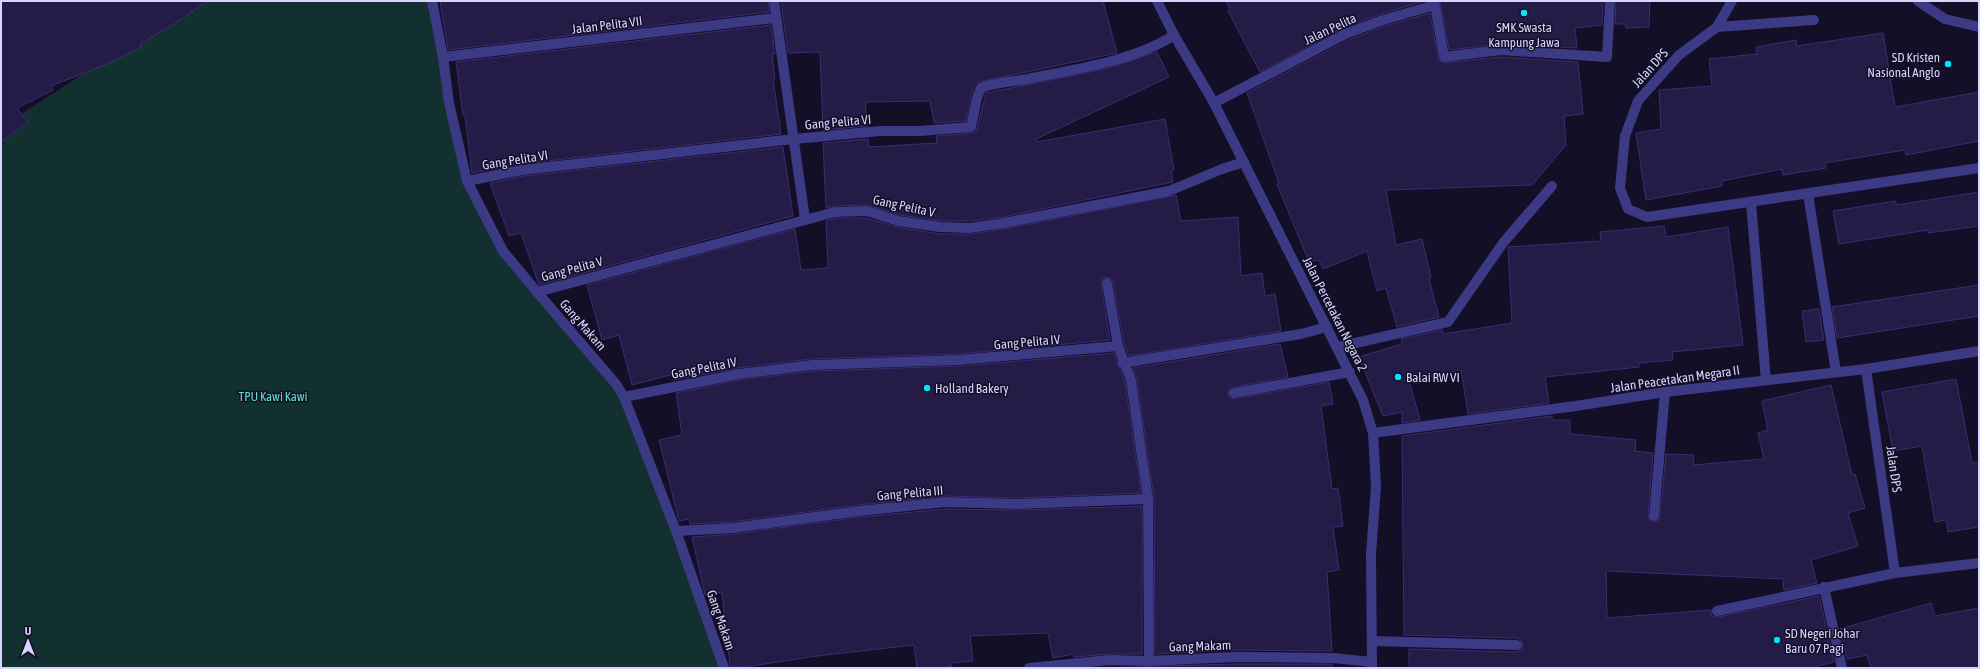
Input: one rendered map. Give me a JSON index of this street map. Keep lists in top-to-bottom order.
{
  "streets": {
    "street": [
      "Jalan Pelita VII",
      "Jalan Pelita",
      "Jalan DPS",
      "Gang Pelita VI",
      "Gang Pelita V",
      "Jalan Percetakan Negara 2",
      "Gang Makam",
      "Gang Pelita IV",
      "Jalan Peacetakan Megara II",
      "Gang Pelita III"
    ]
  },
  "crossings": [
    ["Jalan Pelita VII", "Gang Makam"],
    ["Jalan Pelita", "Jalan Percetakan Negara 2"],
    ["Jalan DPS", "Jalan Peacetakan Megara II"],
    ["Gang Pelita VI", "Jalan Percetakan Negara 2"],
    ["Gang Pelita VI", "Gang Makam"],
    ["Gang Pelita V", "Jalan Percetakan Negara 2"],
    ["Gang Pelita V", "Gang Makam"],
    ["Jalan Percetakan Negara 2", "Gang Makam"],
    ["Jalan Percetakan Negara 2", "Jalan Peacetakan Megara II"],
    ["Gang Makam", "Gang Pelita IV"],
    ["Gang Makam", "Gang Pelita III"]
  ],
  "parks": ["TPU Kawi Kawi"],
  "places": [
    "SMK Swasta Kampung Jawa",
    "SD Kristen Nasional Anglo",
    "Balai RW VI",
    "Holland Bakery",
    "SD Negeri Johar Baru 07 Pagi"
  ],
  "north": "top"
}
